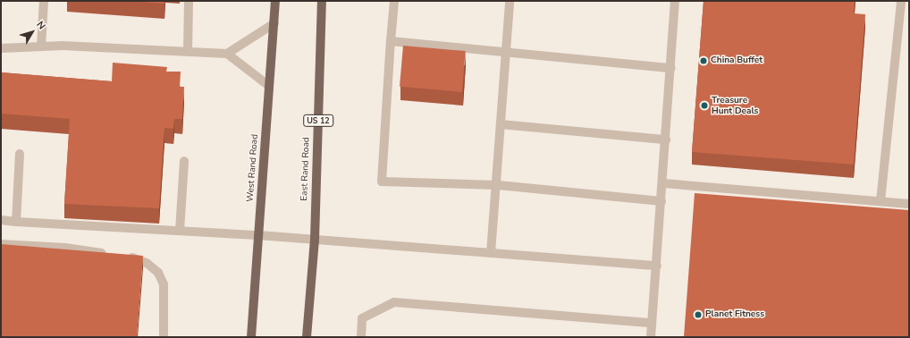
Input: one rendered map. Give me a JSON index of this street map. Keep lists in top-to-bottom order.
{
  "streets": {
    "main road": ["US 12", "West Rand Road", "East Rand Road"]
  },
  "places": ["China Buffet", "Treasure Hunt Deals", "Planet Fitness"],
  "north": "top right"
}
